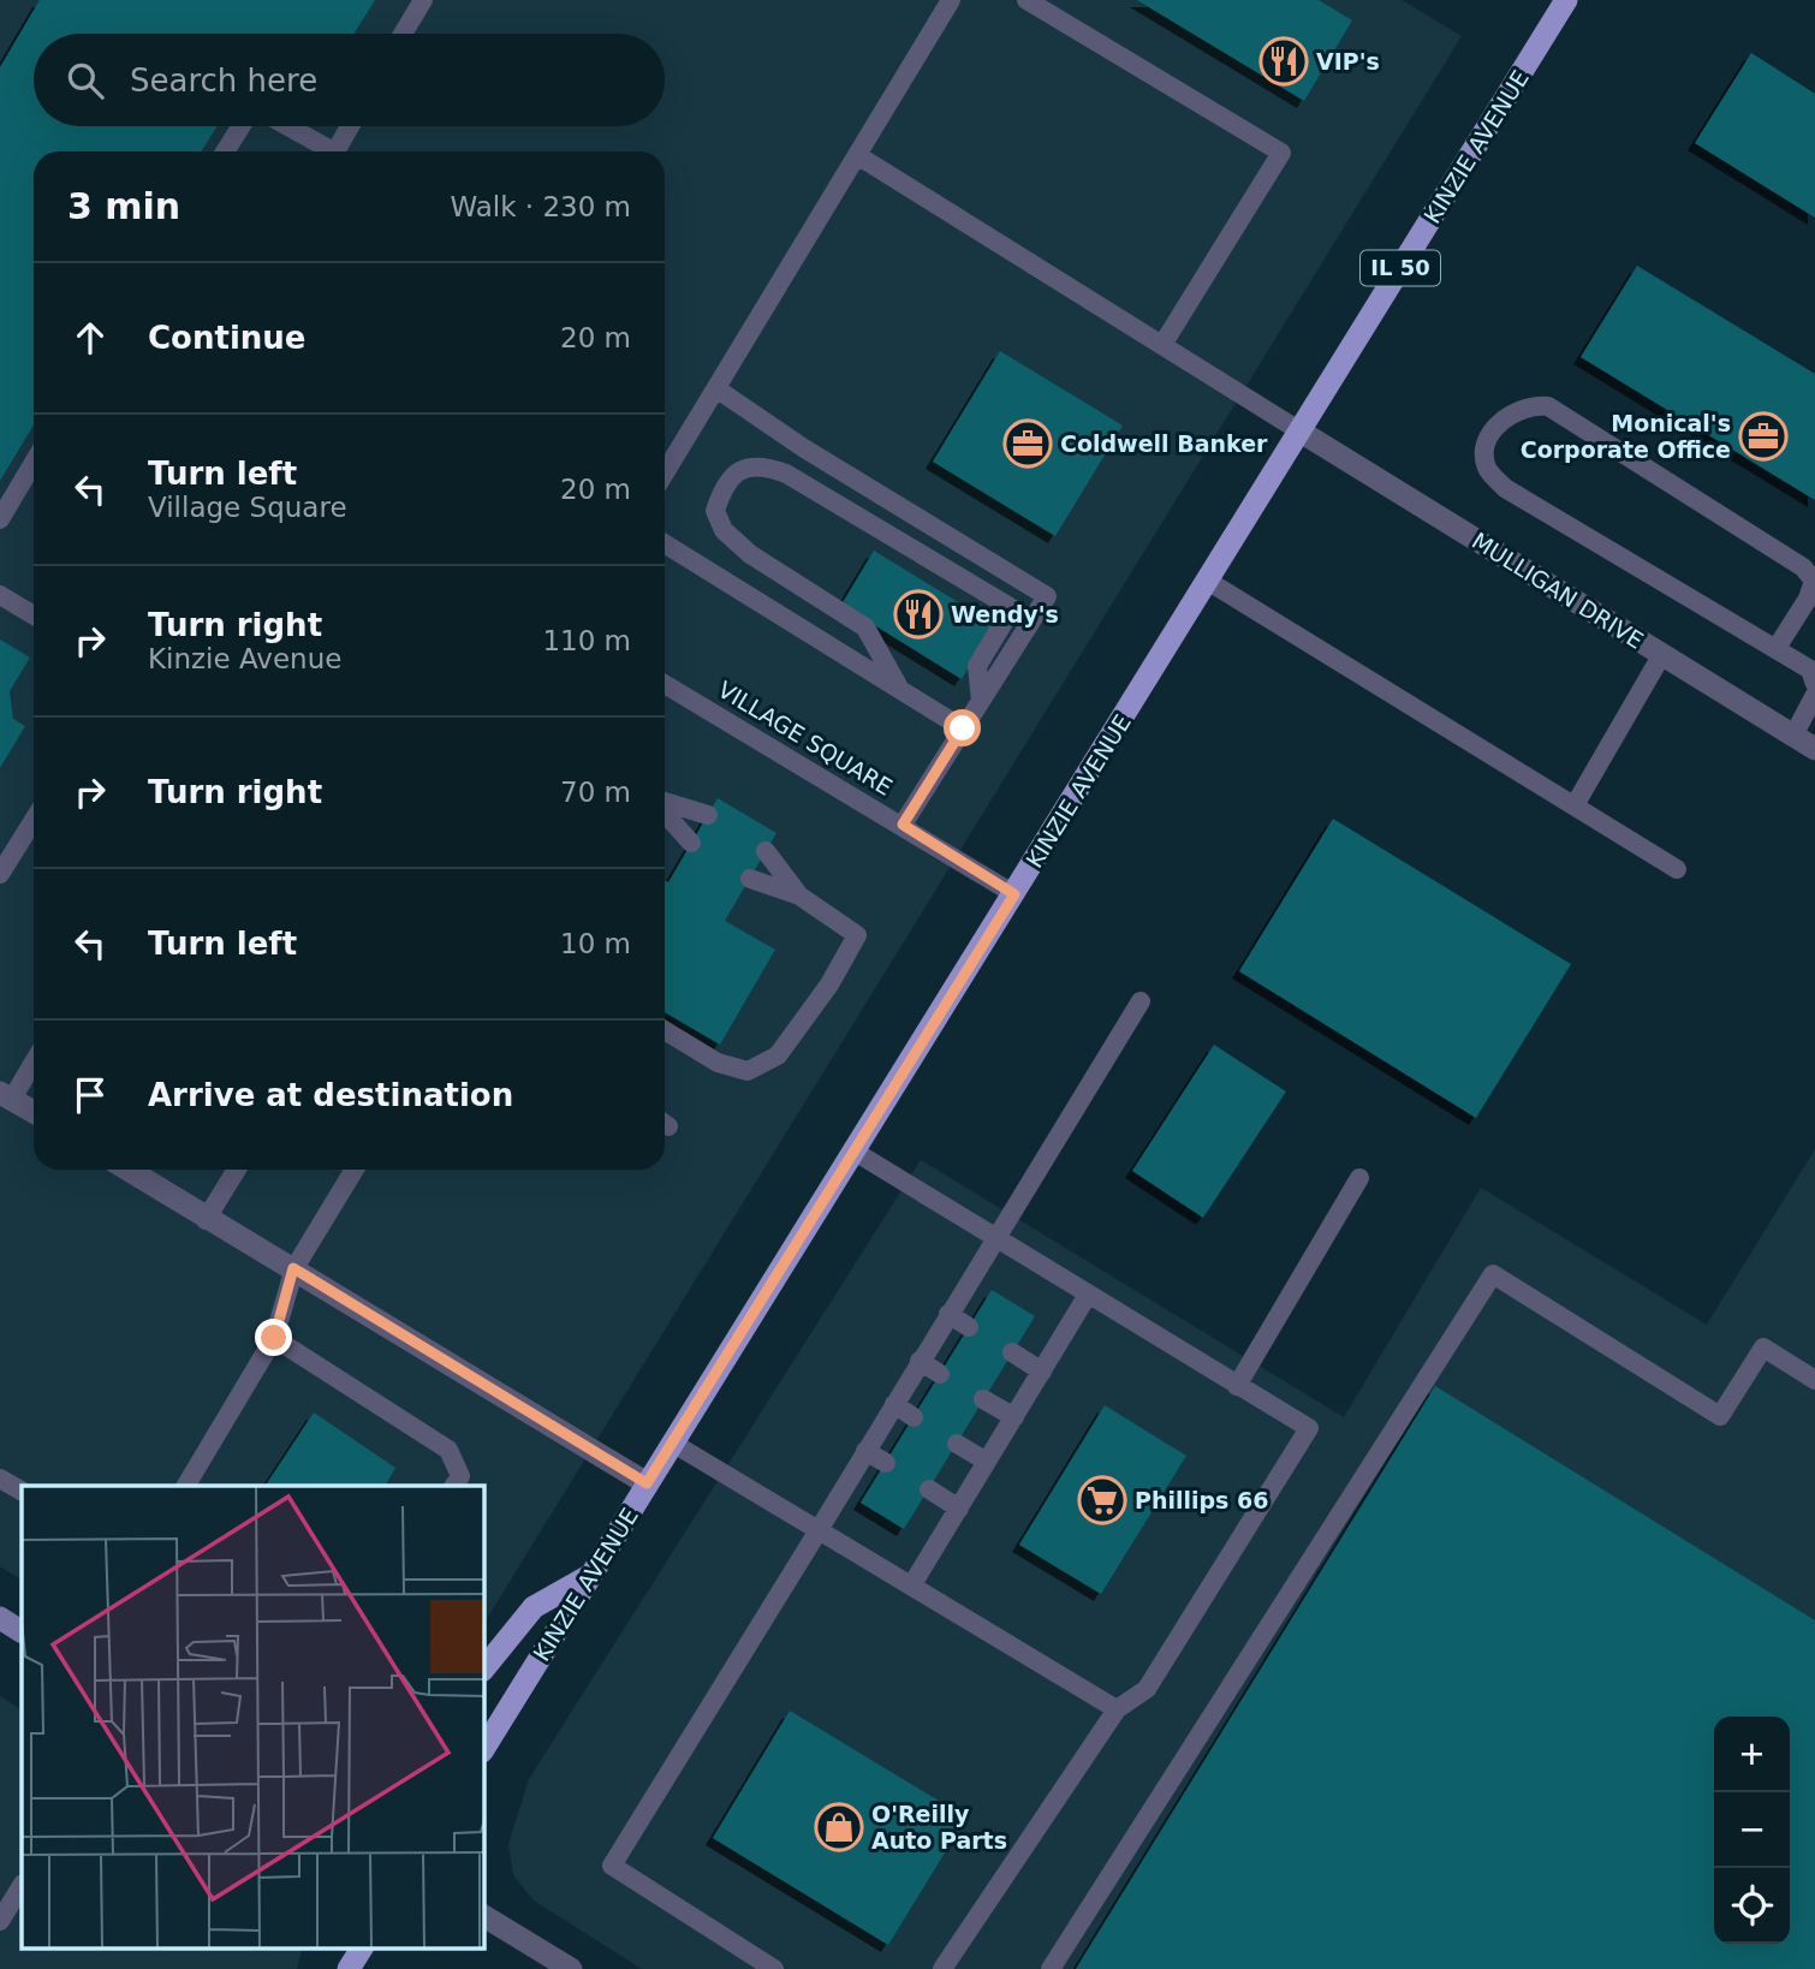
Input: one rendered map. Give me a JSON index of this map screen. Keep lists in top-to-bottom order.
{
  "streets": {
    "main road": ["KINZIE AVENUE", "IL 50"],
    "street": ["MULLIGAN DRIVE"],
    "lane": ["VILLAGE SQUARE"]
  },
  "crossings": [
    ["KINZIE AVENUE", "MULLIGAN DRIVE"],
    ["KINZIE AVENUE", "VILLAGE SQUARE"]
  ],
  "places": {
    "restaurant": ["VIP's", "Wendy's"],
    "office": ["Monical's Corporate Office", "Coldwell Banker"],
    "supermarket": ["Phillips 66"],
    "shop": ["O'Reilly Auto Parts"]
  },
  "page": {
    "search": "Search here",
    "heading": ["3 min", "Walk · 230 m"],
    "list": [
      ["Continue", "20 m"],
      ["Turn left", "Village Square", "20 m"],
      ["Turn right", "Kinzie Avenue", "110 m"],
      ["Turn right", "70 m"],
      ["Turn left", "10 m"],
      "Arrive at destination"
    ],
    "map_buttons": ["+", "−"]
  }
}
